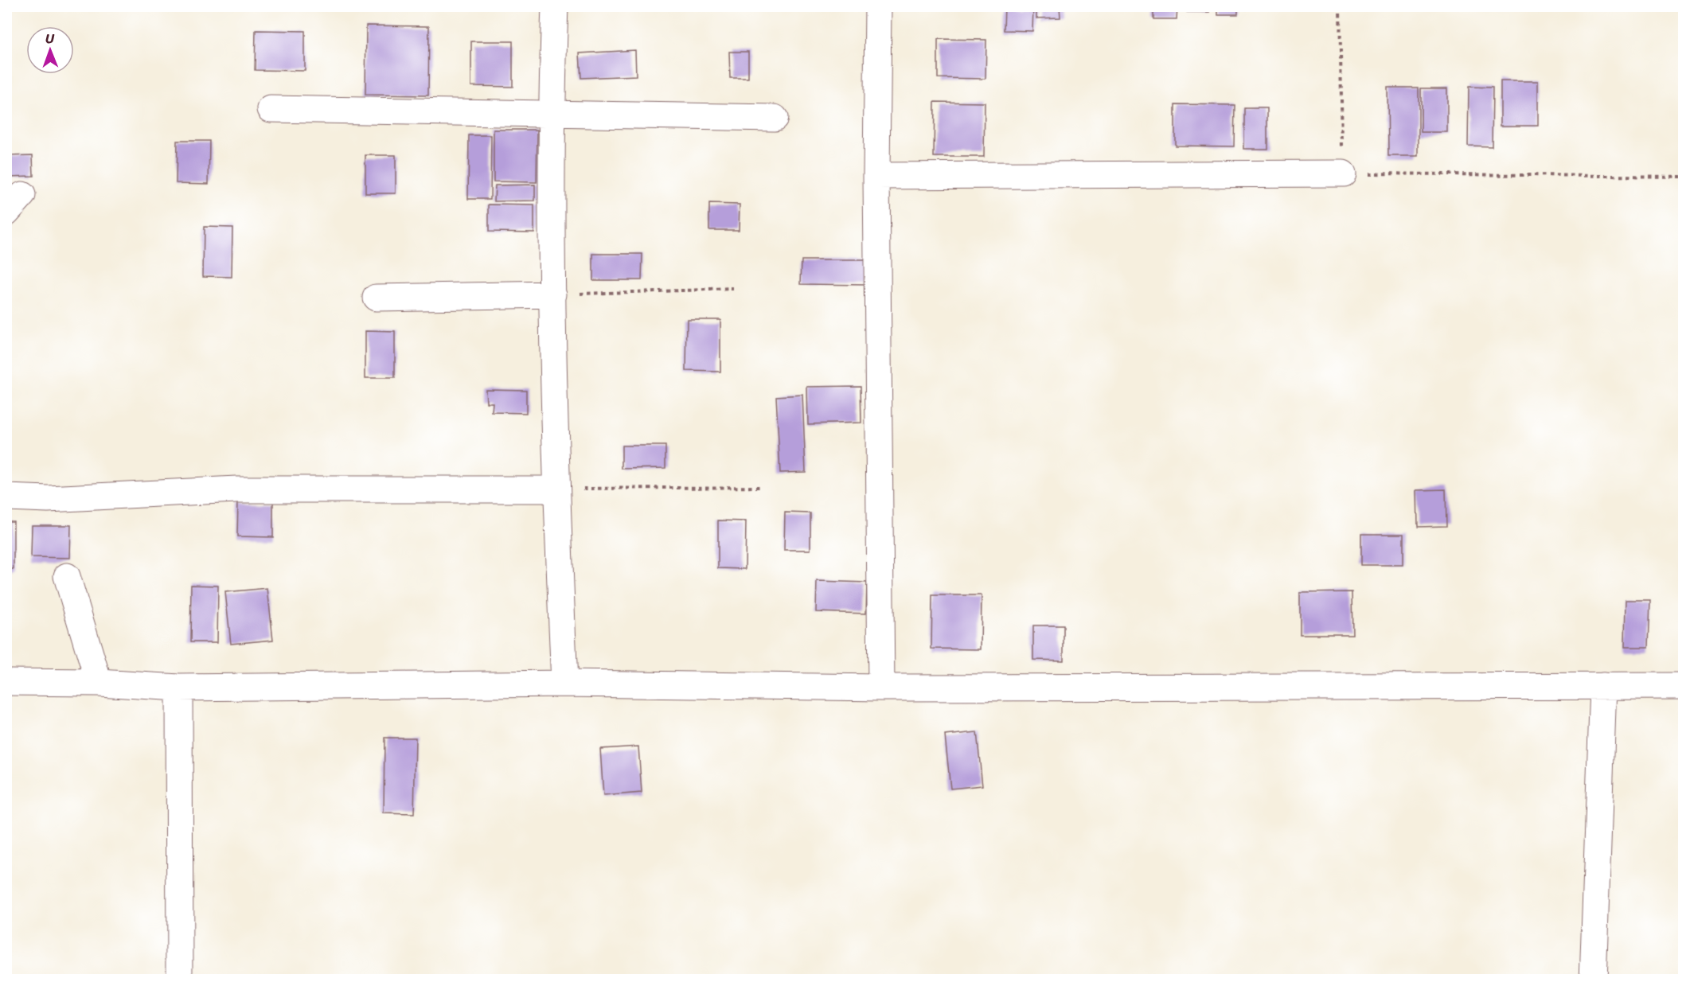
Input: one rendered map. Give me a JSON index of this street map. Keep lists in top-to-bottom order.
{
  "north": "top"
}
